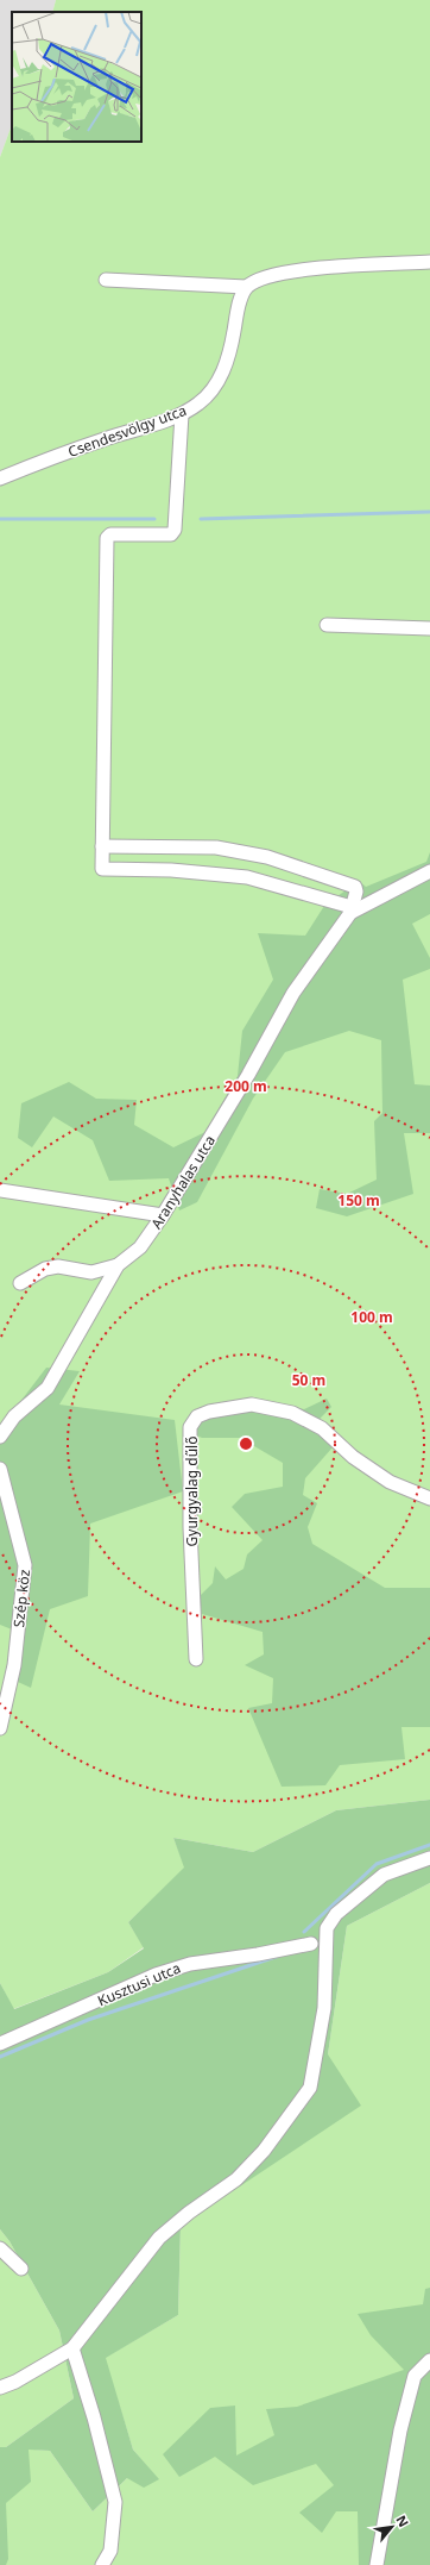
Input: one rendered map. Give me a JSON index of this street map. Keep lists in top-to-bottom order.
{
  "streets": {
    "street": [
      "Csendesvölgy utca",
      "Aranyhalas utca",
      "Gyurgyalag dűlő",
      "Szép köz",
      "Kusztusi utca"
    ]
  },
  "north": "top right",
  "rings": [
    "200 m",
    "150 m",
    "100 m",
    "50 m"
  ]
}
